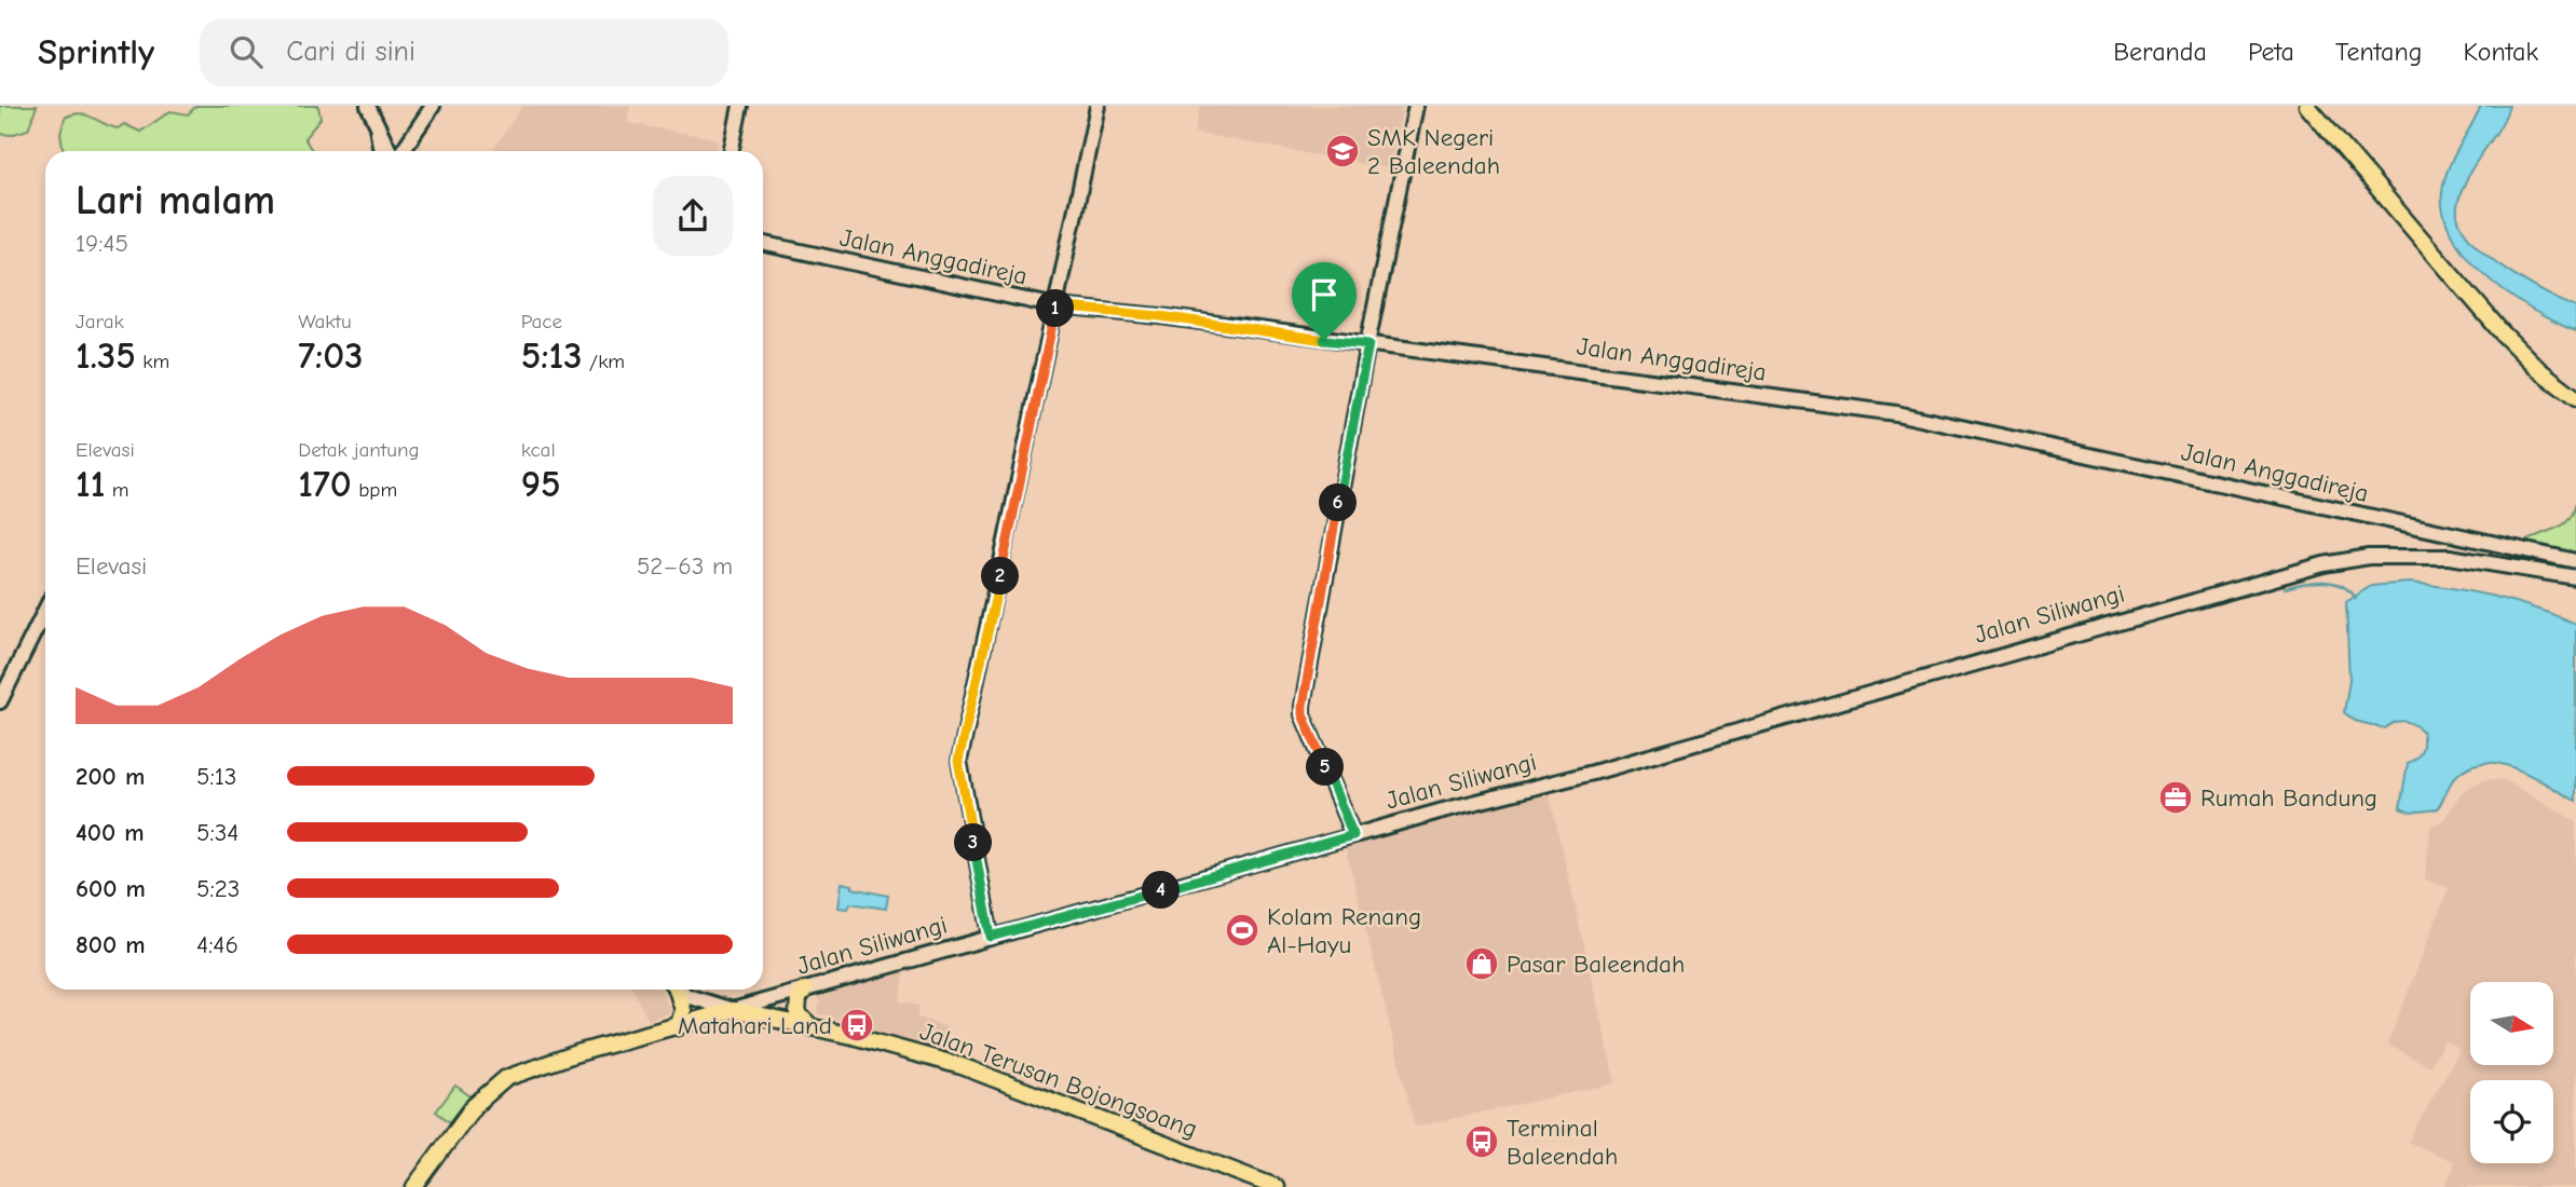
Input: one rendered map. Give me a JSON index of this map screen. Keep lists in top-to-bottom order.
{
  "streets": {
    "main road": ["Jalan Anggadireja", "Jalan Siliwangi", "Jalan Terusan Bojongsoang"]
  },
  "crossings": [
    ["Jalan Siliwangi", "Jalan Terusan Bojongsoang"]
  ],
  "places": {
    "school or university": ["SMK Negeri 2 Baleendah"],
    "office": ["Rumah Bandung"],
    "sports": ["Kolam Renang Al-Hayu"],
    "shop": ["Pasar Baleendah"],
    "bus stop": ["Matahari Land", "Terminal Baleendah"]
  },
  "north": "right",
  "page": {
    "header": "Sprintly",
    "search": "Cari di sini",
    "nav": [
      "Beranda",
      "Peta",
      "Tentang",
      "Kontak"
    ],
    "heading": ["Lari malam", "19:45"],
    "stats": [
      ["Jarak", "1.35 km"],
      ["Waktu", "7:03"],
      ["Pace", "5:13 /km"],
      ["Elevasi", "11 m"],
      ["Detak jantung", "170 bpm"],
      ["kcal", "95"]
    ],
    "pins": [
      "1",
      "6",
      "2",
      "5",
      "3",
      "4"
    ],
    "chart": ["Elevasi", "52–63 m"],
    "list": [
      {
        "name": "200 m",
        "note": "5:13"
      },
      {
        "name": "400 m",
        "note": "5:34"
      },
      {
        "name": "600 m",
        "note": "5:23"
      },
      {
        "name": "800 m",
        "note": "4:46"
      }
    ]
  }
}
